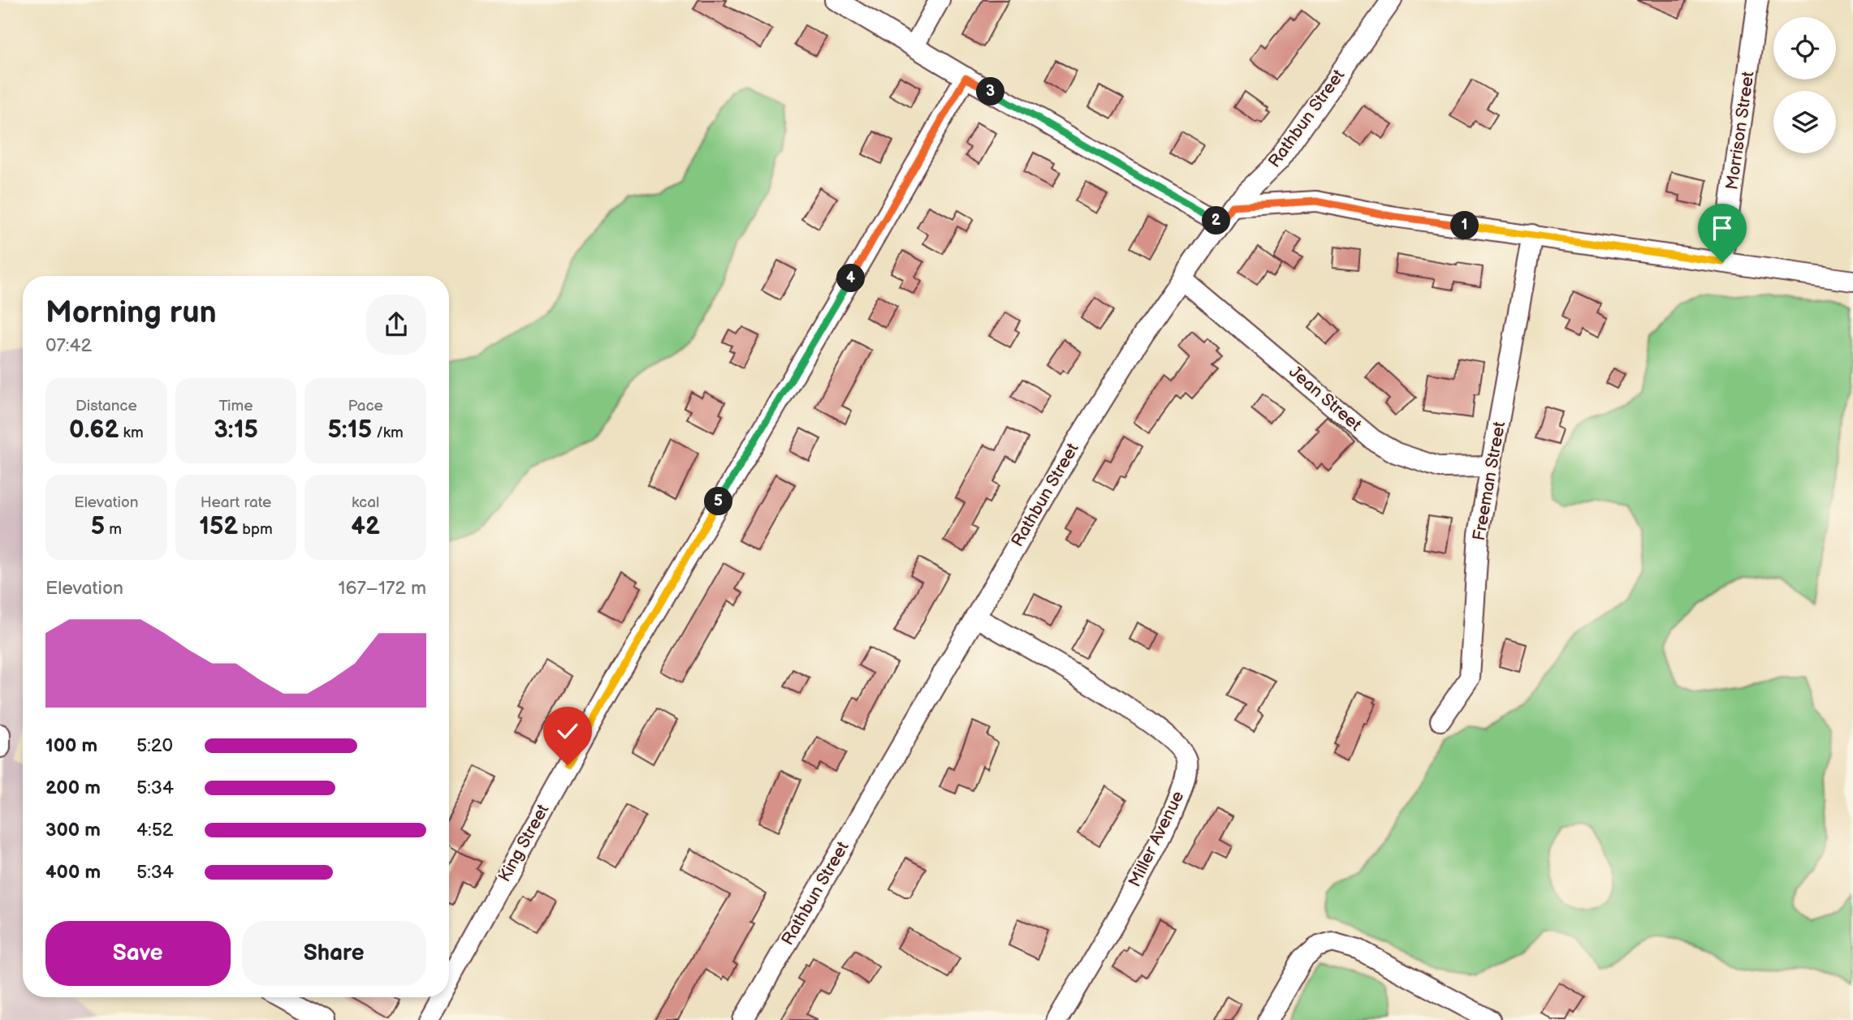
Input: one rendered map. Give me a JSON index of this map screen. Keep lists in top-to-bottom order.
{
  "streets": {
    "street": [
      "Rathbun Street",
      "Morrison Street",
      "Jean Street",
      "Freeman Street",
      "Miller Avenue",
      "King Street"
    ]
  },
  "crossings": [
    ["Rathbun Street", "Jean Street"],
    ["Rathbun Street", "Miller Avenue"],
    ["Jean Street", "Freeman Street"]
  ],
  "page": {
    "pins": [
      "3",
      "2",
      "1",
      "4",
      "5"
    ],
    "heading": ["Morning run", "07:42"],
    "stats": [
      ["Distance", "0.62 km"],
      ["Time", "3:15"],
      ["Pace", "5:15 /km"],
      ["Elevation", "5 m"],
      ["Heart rate", "152 bpm"],
      ["kcal", "42"]
    ],
    "chart": ["Elevation", "167–172 m"],
    "list": [
      {
        "name": "100 m",
        "note": "5:20"
      },
      {
        "name": "200 m",
        "note": "5:34"
      },
      {
        "name": "300 m",
        "note": "4:52"
      },
      {
        "name": "400 m",
        "note": "5:34"
      }
    ],
    "buttons": ["Save", "Share"]
  }
}
